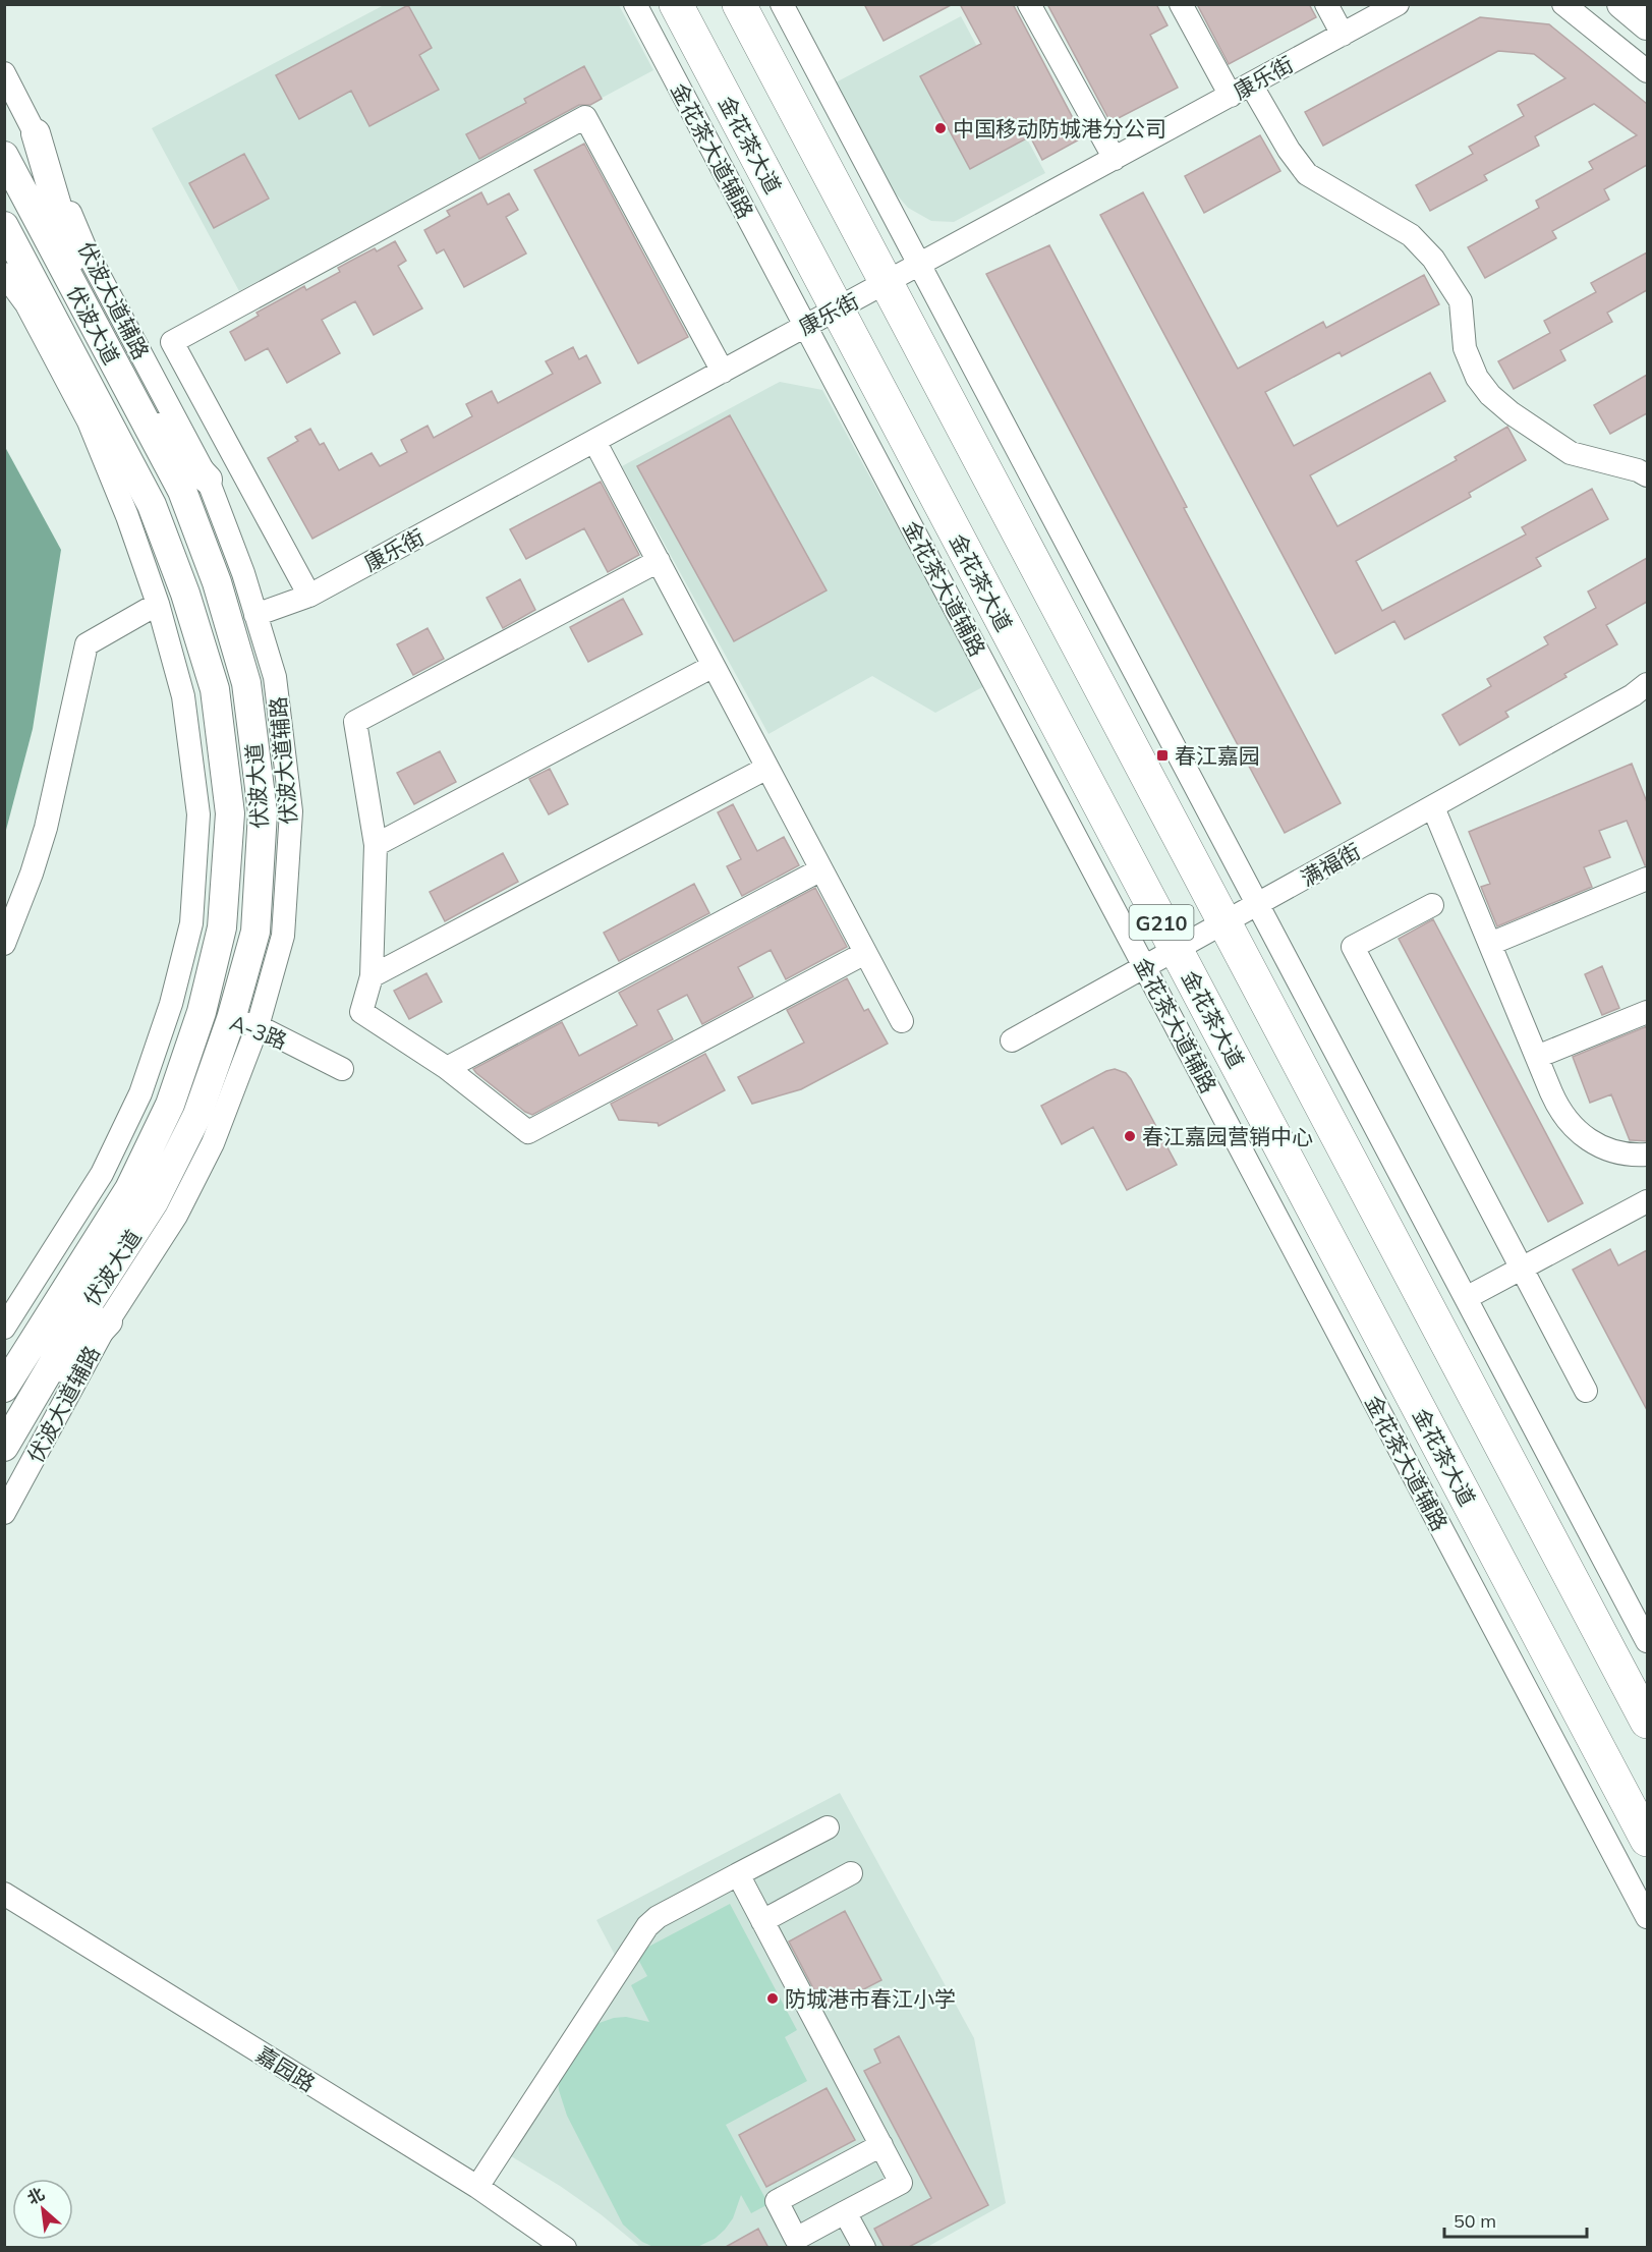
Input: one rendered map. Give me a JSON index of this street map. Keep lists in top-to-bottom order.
{
  "streets": {
    "highway": ["金花茶大道", "G210"],
    "main road": ["伏波大道"],
    "street": [
      "康乐街",
      "金花茶大道辅路",
      "伏波大道辅路",
      "满福街",
      "A-3路",
      "嘉园路"
    ]
  },
  "crossings": [
    ["康乐街", "金花茶大道"],
    ["康乐街", "金花茶大道辅路"],
    ["康乐街", "伏波大道辅路"],
    ["康乐街", "G210"],
    ["金花茶大道", "满福街"],
    ["金花茶大道辅路", "满福街"],
    ["伏波大道辅路", "伏波大道"],
    ["伏波大道辅路", "A-3路"],
    ["伏波大道", "A-3路"],
    ["满福街", "G210"]
  ],
  "places": {
    "other": ["中国移动防城港分公司", "春江嘉园营销中心", "防城港市春江小学"],
    "transit": ["春江嘉园"]
  },
  "scale_bar": "50 m",
  "north": "top left"
}
